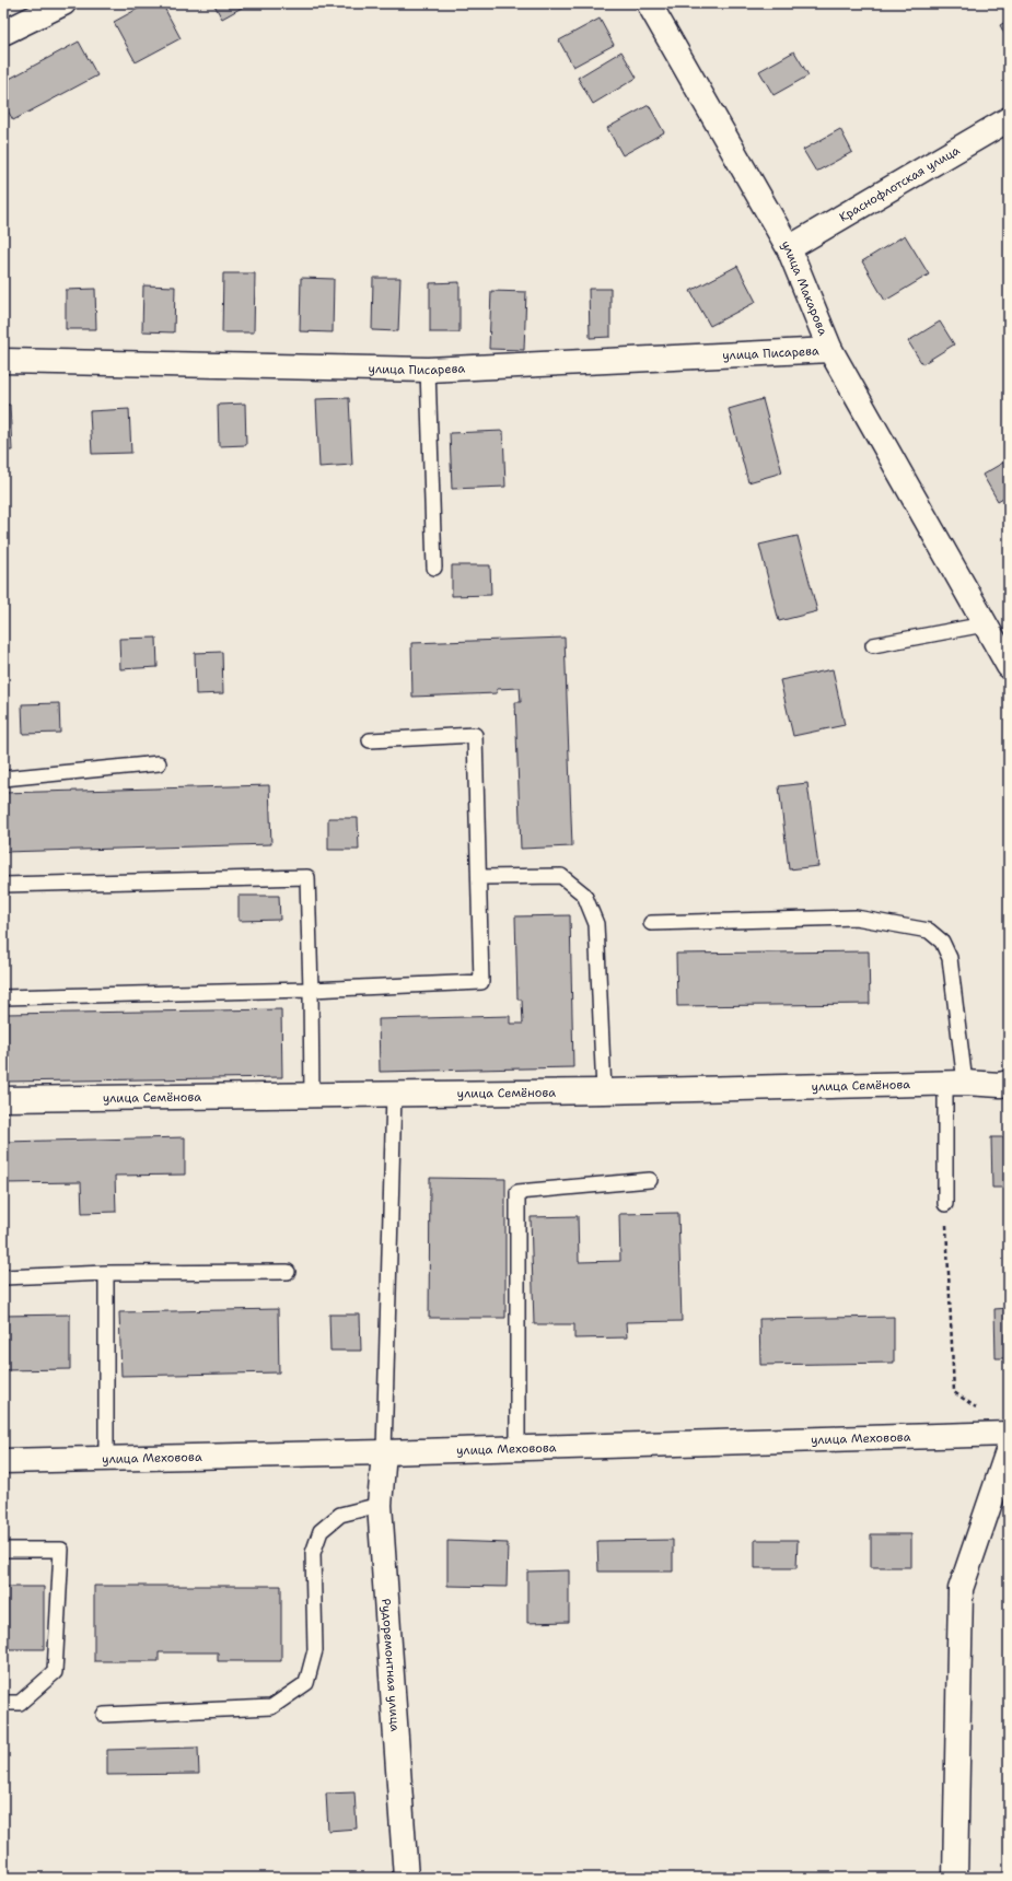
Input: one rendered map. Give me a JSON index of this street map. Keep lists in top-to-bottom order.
{
  "streets": {
    "street": [
      "Краснофлотская улица",
      "улица Макарова",
      "улица Писарева",
      "улица Семёнова",
      "улица Меховова",
      "Рудоремонтная улица"
    ]
  },
  "crossings": [
    ["Краснофлотская улица", "улица Макарова"],
    ["улица Макарова", "улица Писарева"],
    ["улица Меховова", "Рудоремонтная улица"]
  ]
}
